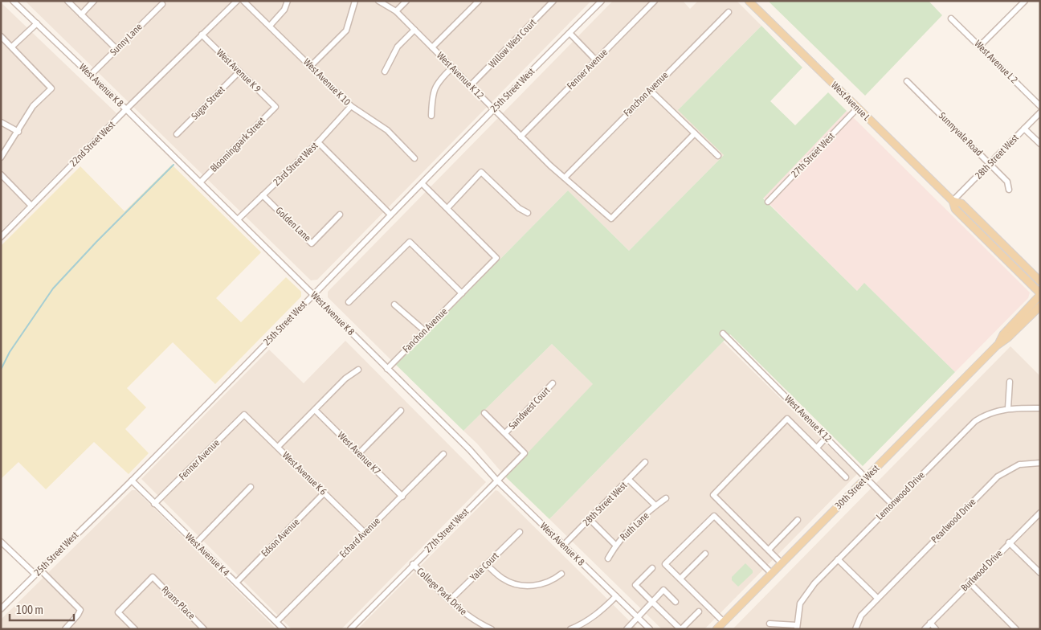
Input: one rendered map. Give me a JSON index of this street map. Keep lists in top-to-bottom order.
{
  "streets": {
    "main road": ["West Avenue L", "30th Street West"],
    "street": [
      "Sunny Lane",
      "Willow West Court",
      "West Avenue L 2",
      "Fenner Avenue",
      "West Avenue K 9",
      "West Avenue K 12",
      "West Avenue K 10",
      "West Avenue K 8",
      "25th Street West",
      "Fanchon Avenue",
      "Sugar Street",
      "Sunnyvale Road",
      "22nd Street West",
      "Bloomingpark Street",
      "27th Street West",
      "28th Street West",
      "23rd Street West",
      "Golden Lane",
      "Sandwest Court",
      "West Avenue K7",
      "West Avenue K 6",
      "Lemonwood Drive",
      "Pearlwood Drive",
      "Ruth Lane",
      "Edson Avenue",
      "Echard Avenue",
      "West Avenue K 4",
      "Yale Court",
      "Burlwood Drive",
      "College Park Drive",
      "Ryans Place"
    ]
  },
  "crossings": [
    ["Sunny Lane", "West Avenue K 8"],
    ["Willow West Court", "West Avenue K 12"],
    ["Fenner Avenue", "West Avenue K 12"],
    ["Fenner Avenue", "West Avenue K 6"],
    ["Fenner Avenue", "West Avenue K 4"],
    ["West Avenue K 9", "Sugar Street"],
    ["West Avenue K 9", "22nd Street West"],
    ["West Avenue K 9", "Bloomingpark Street"],
    ["West Avenue K 12", "25th Street West"],
    ["West Avenue K 12", "Fanchon Avenue"],
    ["West Avenue K 12", "30th Street West"],
    ["West Avenue K 12", "Lemonwood Drive"],
    ["West Avenue K 10", "23rd Street West"],
    ["West Avenue K 8", "25th Street West"],
    ["West Avenue K 8", "Fanchon Avenue"],
    ["West Avenue K 8", "22nd Street West"],
    ["West Avenue K 8", "Bloomingpark Street"],
    ["West Avenue K 8", "27th Street West"],
    ["West Avenue K 8", "28th Street West"],
    ["West Avenue K 8", "23rd Street West"],
    ["25th Street West", "West Avenue K 4"],
    ["West Avenue L", "27th Street West"],
    ["West Avenue L", "28th Street West"],
    ["West Avenue L", "30th Street West"],
    ["Sunnyvale Road", "28th Street West"],
    ["27th Street West", "Sandwest Court"],
    ["27th Street West", "College Park Drive"],
    ["23rd Street West", "Golden Lane"],
    ["West Avenue K7", "Echard Avenue"],
    ["West Avenue K 6", "Edson Avenue"],
    ["West Avenue K 6", "Echard Avenue"],
    ["Edson Avenue", "West Avenue K 4"],
    ["Echard Avenue", "West Avenue K 4"],
    ["Yale Court", "College Park Drive"]
  ],
  "scale_bar": "100 m"
}
